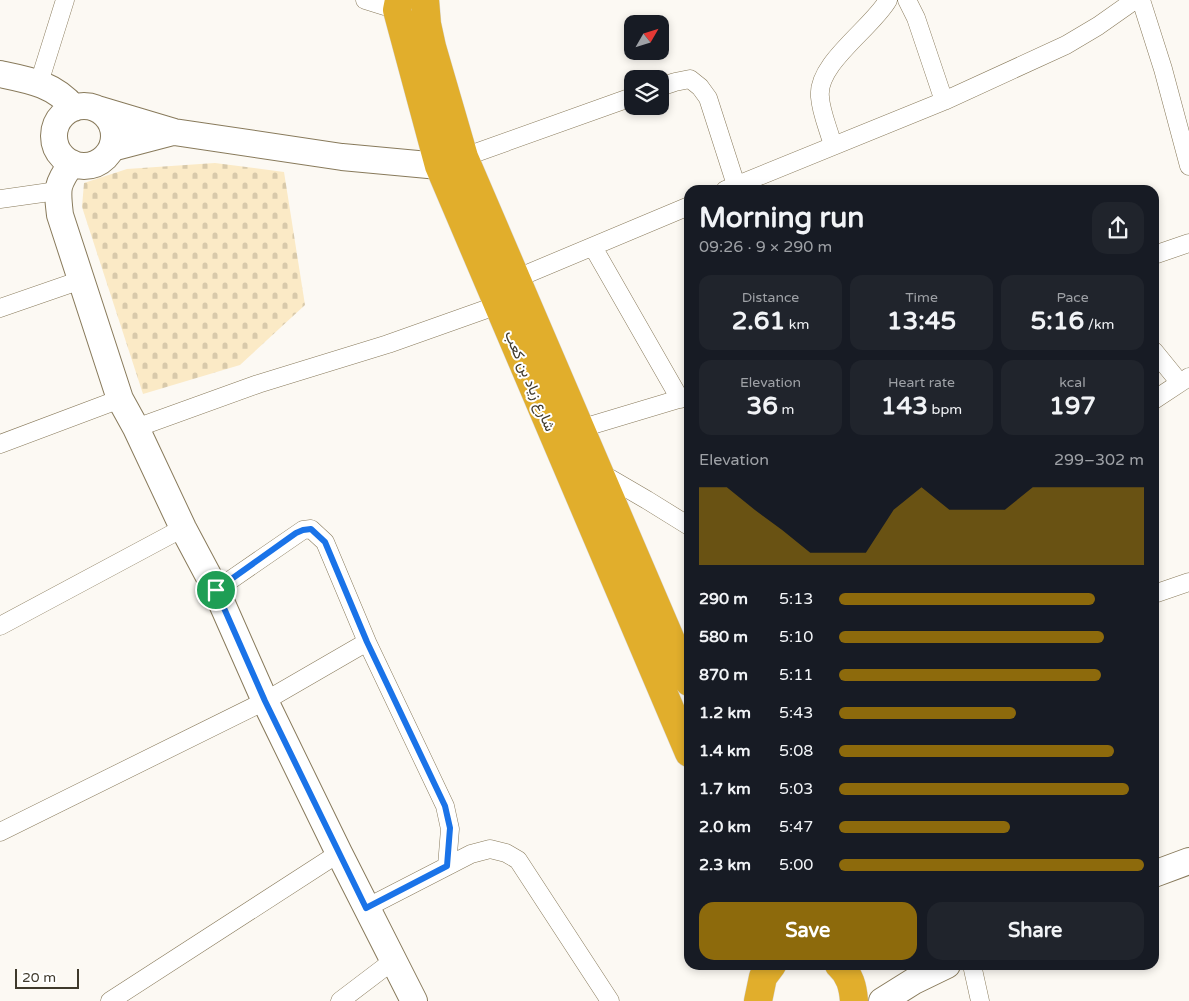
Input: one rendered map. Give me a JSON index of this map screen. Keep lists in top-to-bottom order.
{
  "streets": {
    "highway": ["شارع زياد بن كعب"]
  },
  "scale_bar": "20 m",
  "north": "top right",
  "page": {
    "heading": ["Morning run", "09:26 · 9 × 290 m"],
    "stats": [
      ["Distance", "2.61 km"],
      ["Time", "13:45"],
      ["Pace", "5:16 /km"],
      ["Elevation", "36 m"],
      ["Heart rate", "143 bpm"],
      ["kcal", "197"]
    ],
    "chart": ["Elevation", "299–302 m"],
    "list": [
      {
        "name": "290 m",
        "note": "5:13"
      },
      {
        "name": "580 m",
        "note": "5:10"
      },
      {
        "name": "870 m",
        "note": "5:11"
      },
      {
        "name": "1.2 km",
        "note": "5:43"
      },
      {
        "name": "1.4 km",
        "note": "5:08"
      },
      {
        "name": "1.7 km",
        "note": "5:03"
      },
      {
        "name": "2.0 km",
        "note": "5:47"
      },
      {
        "name": "2.3 km",
        "note": "5:00"
      }
    ],
    "buttons": ["Save", "Share"],
    "scale": "20 m"
  }
}
